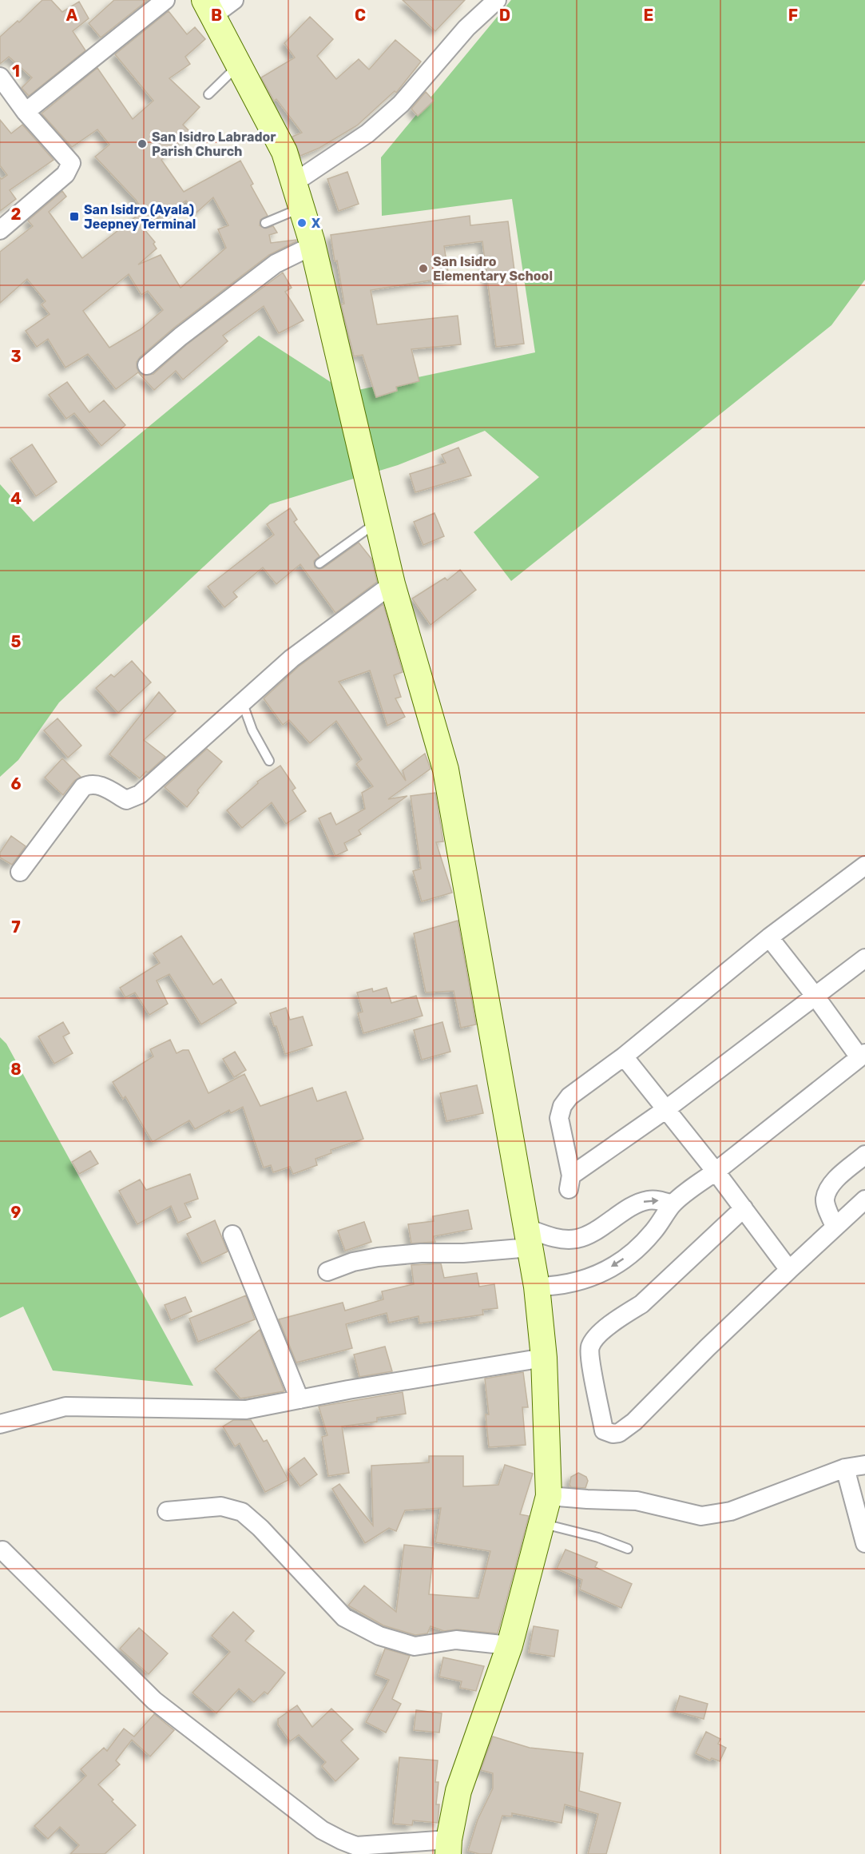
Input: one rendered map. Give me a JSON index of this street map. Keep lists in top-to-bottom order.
{
  "places": {
    "other": ["San Isidro Labrador Parish Church", "X", "San Isidro Elementary School"],
    "transit": ["San Isidro (Ayala) Jeepney Terminal"]
  },
  "grid": {
    "columns": [
      "A",
      "B",
      "C",
      "D",
      "E",
      "F"
    ],
    "rows": [
      "1",
      "2",
      "3",
      "4",
      "5",
      "6",
      "7",
      "8",
      "9"
    ]
  }
}
